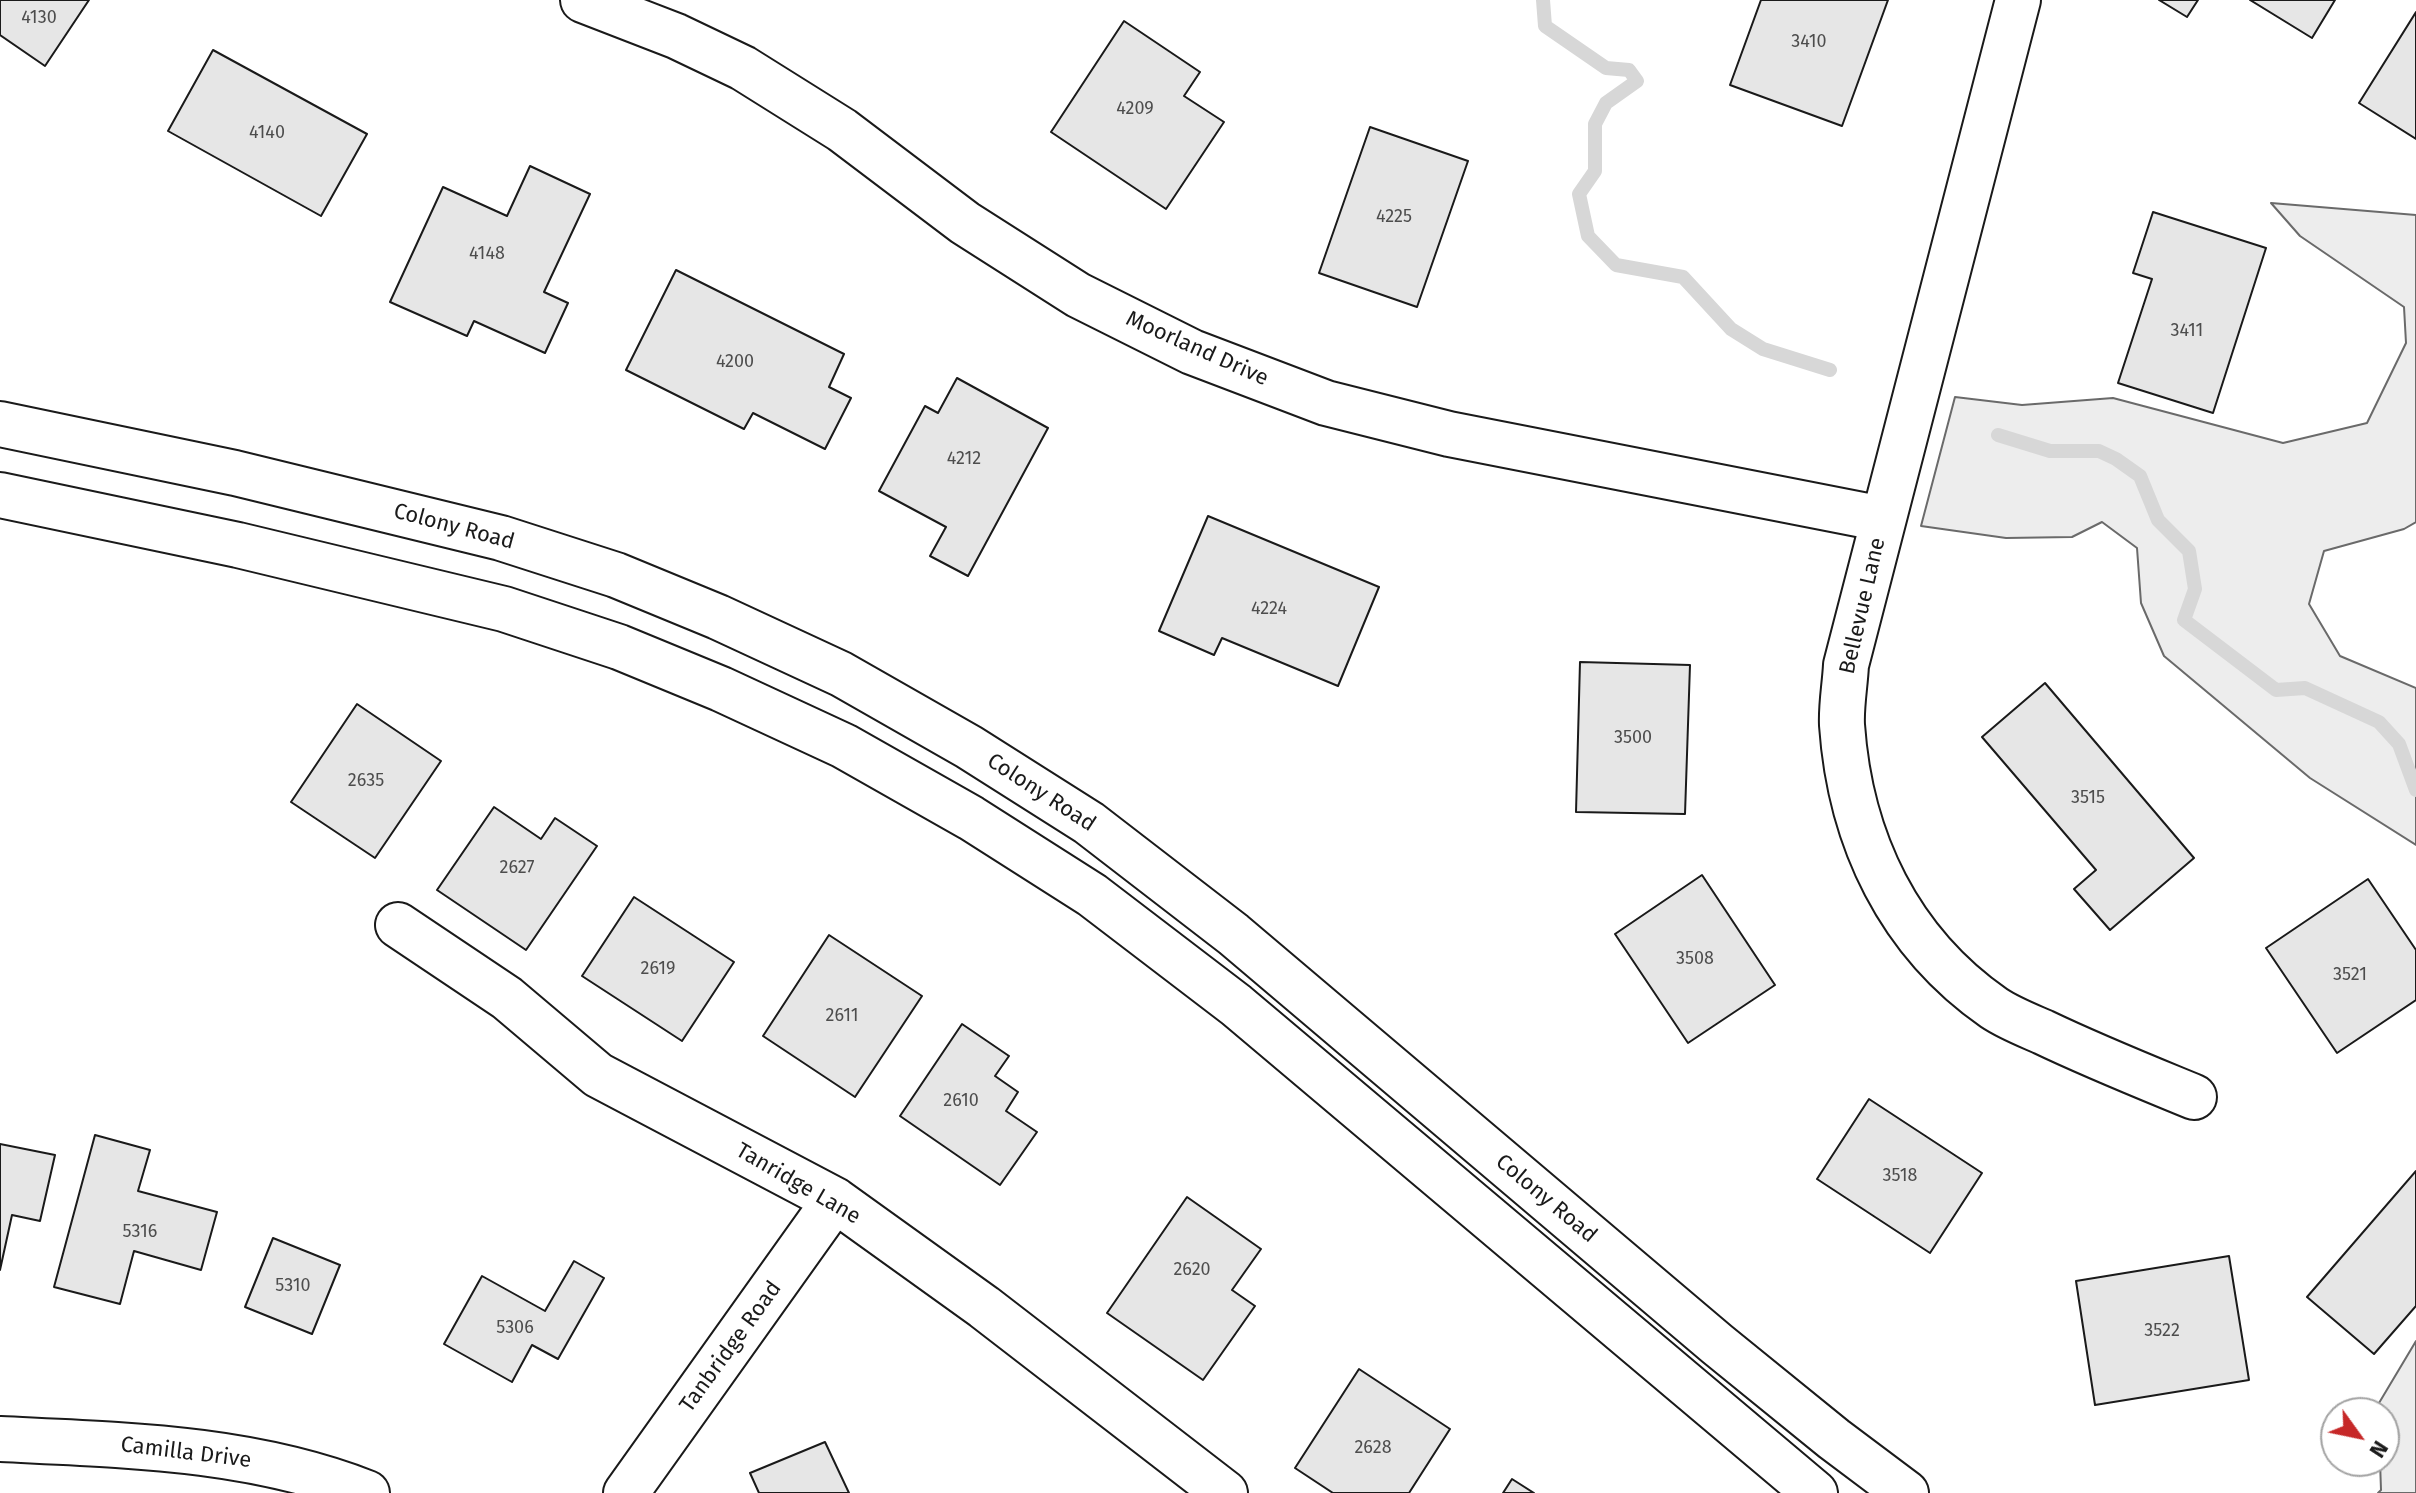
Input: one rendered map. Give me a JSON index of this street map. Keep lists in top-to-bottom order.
{
  "streets": {
    "street": [
      "Moorland Drive",
      "Colony Road",
      "Bellevue Lane",
      "Tanridge Lane",
      "Tanbridge Road",
      "Camilla Drive"
    ]
  },
  "crossings": [
    ["Moorland Drive", "Bellevue Lane"],
    ["Tanridge Lane", "Tanbridge Road"]
  ],
  "house_numbers": [
    "4130",
    "3410",
    "4209",
    "4140",
    "4225",
    "4148",
    "3411",
    "4200",
    "4212",
    "4224",
    "3500",
    "2635",
    "3515",
    "2627",
    "3508",
    "2619",
    "3521",
    "2611",
    "2610",
    "3518",
    "5316",
    "2620",
    "5310",
    "5306",
    "3522",
    "2628"
  ],
  "north": "bottom right"
}
